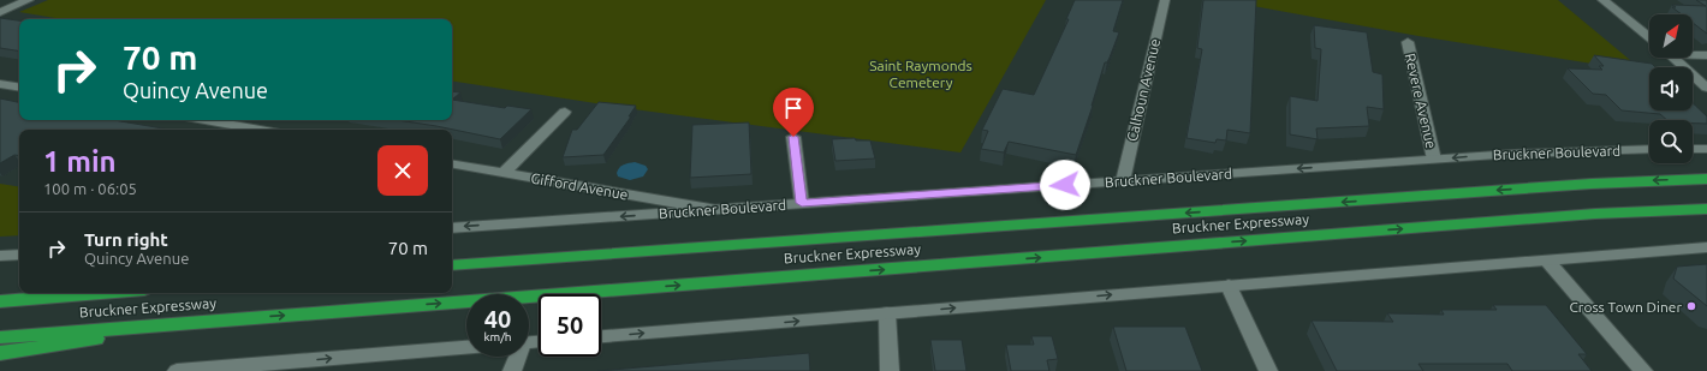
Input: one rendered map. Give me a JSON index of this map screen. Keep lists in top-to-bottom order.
{
  "streets": {
    "highway": ["Bruckner Expressway"],
    "main road": [
      "Calhoun Avenue",
      "Revere Avenue",
      "Bruckner Boulevard",
      "Gifford Avenue"
    ]
  },
  "crossings": [
    ["Calhoun Avenue", "Bruckner Boulevard"],
    ["Revere Avenue", "Bruckner Boulevard"],
    ["Bruckner Boulevard", "Gifford Avenue"]
  ],
  "parks": ["Saint Raymonds Cemetery"],
  "places": ["Cross Town Diner"],
  "north": "top right",
  "page": {
    "turn": ["70 m", "Quincy Avenue"],
    "heading": ["1 min", "100 m · 06:05"],
    "list": [
      {
        "name": "Turn right",
        "note": "Quincy Avenue",
        "value": "70 m"
      }
    ],
    "speed": "40 km/h",
    "limit": "50"
  }
}
